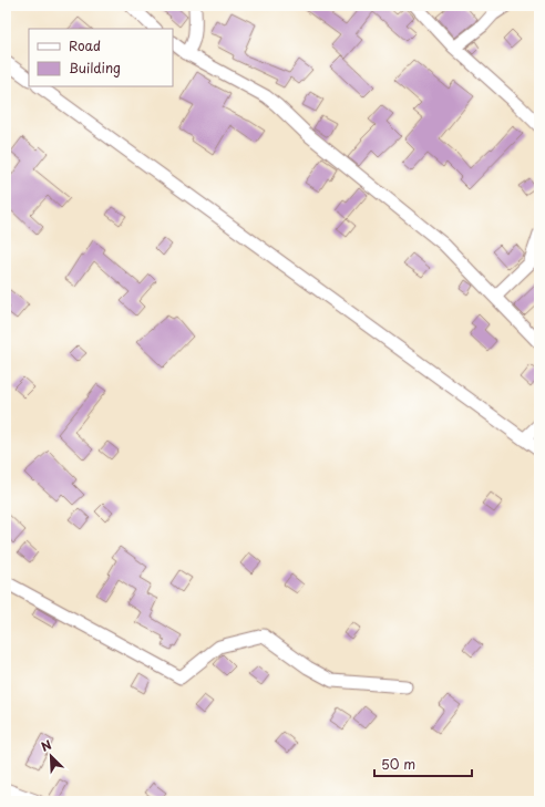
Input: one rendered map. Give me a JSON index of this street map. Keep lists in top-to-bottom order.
{
  "legend": ["Road", "Building"],
  "scale_bar": "50 m",
  "north": "top left"
}
